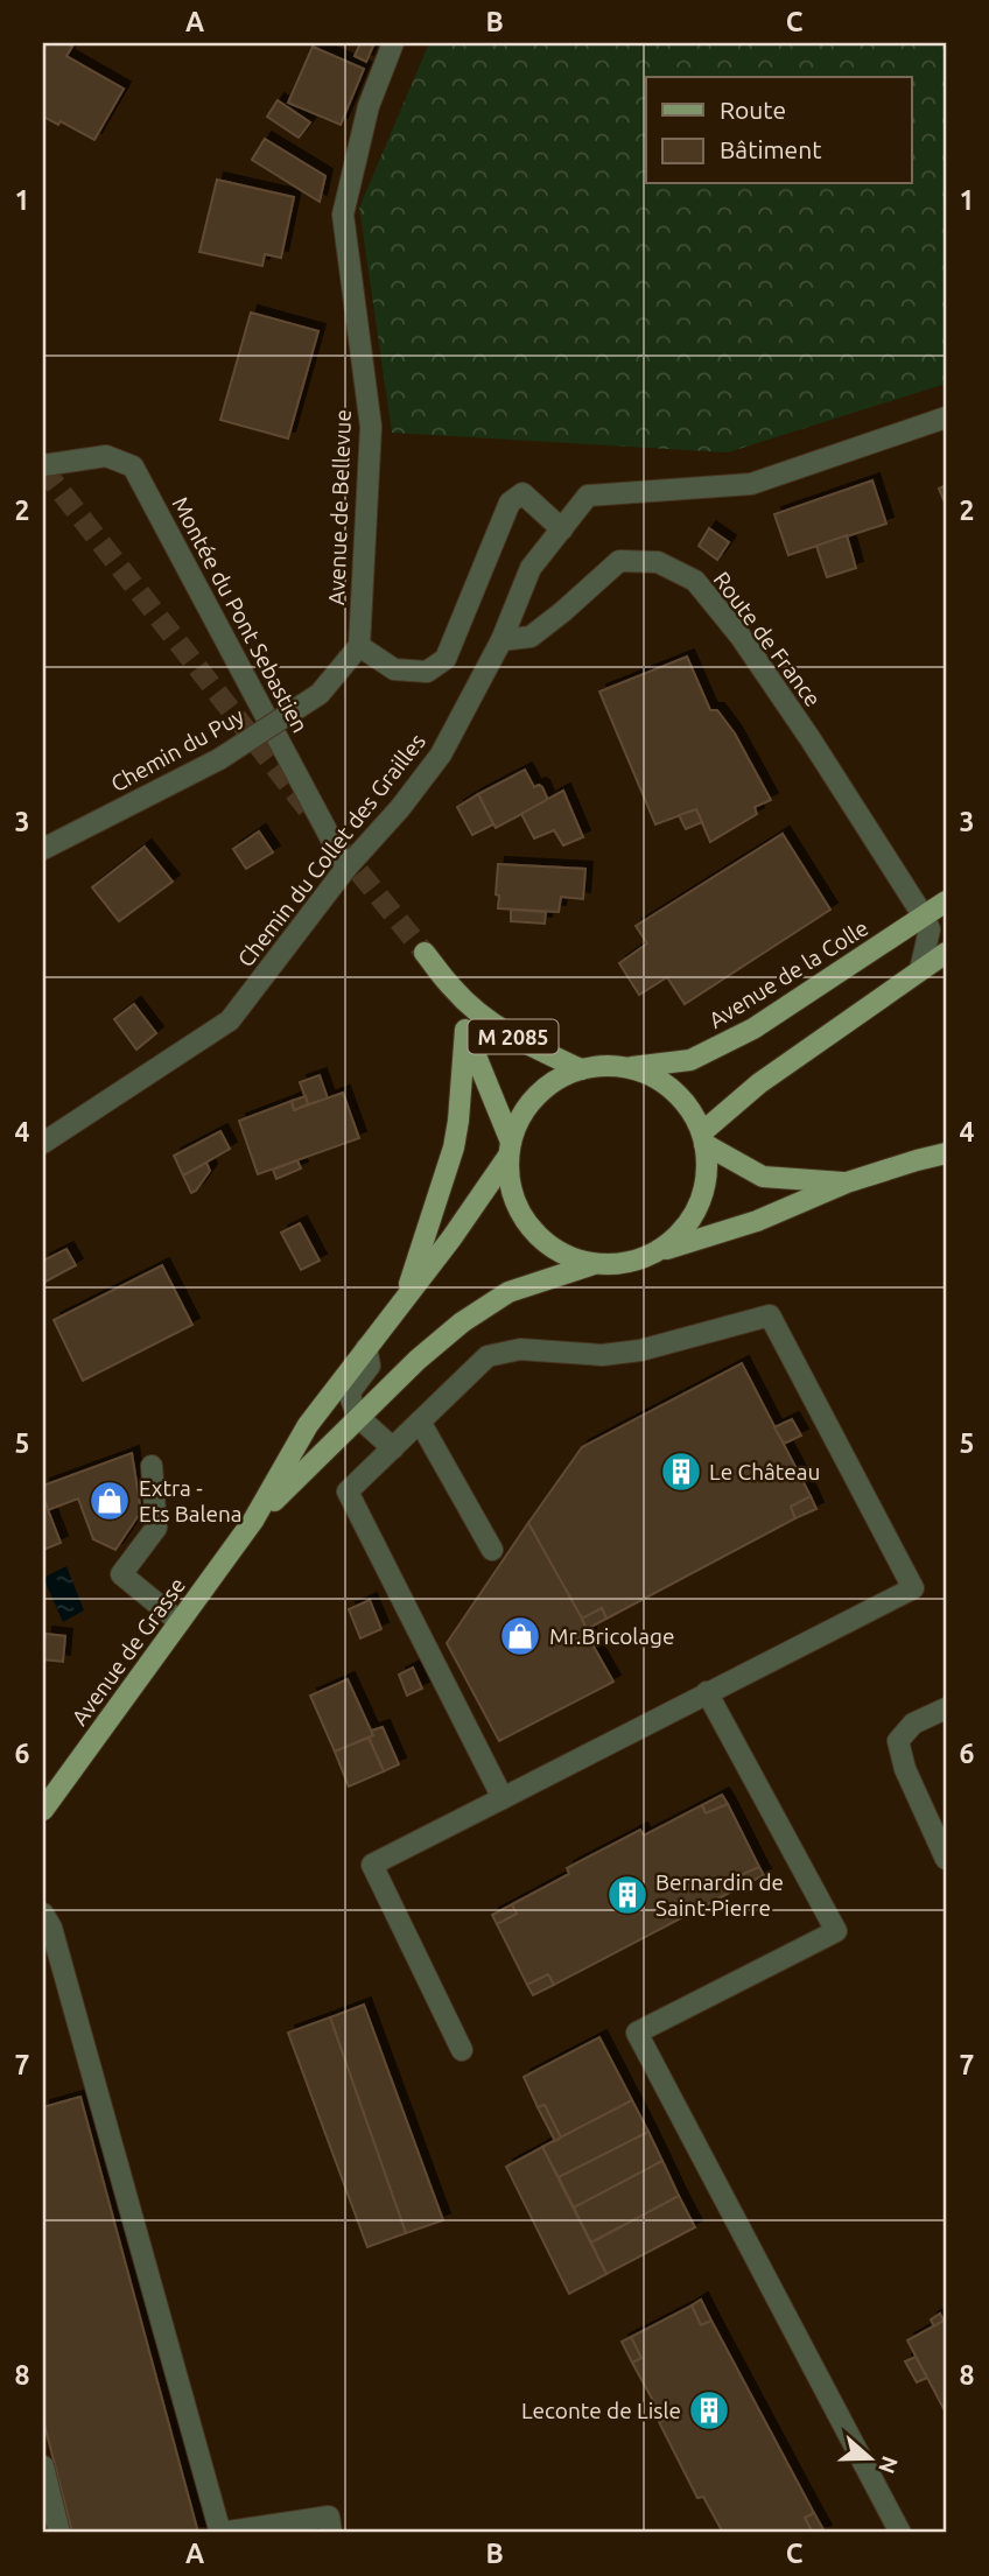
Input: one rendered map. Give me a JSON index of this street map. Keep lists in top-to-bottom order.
{
  "streets": {
    "main road": ["Avenue de la Colle", "M 2085", "Avenue de Grasse"],
    "street": [
      "Avenue de Bellevue",
      "Montée du Pont Sebastien",
      "Route de France",
      "Chemin du Puy",
      "Chemin du Collet des Grailles"
    ]
  },
  "crossings": [
    ["Avenue de Bellevue", "Chemin du Puy"],
    ["Montée du Pont Sebastien", "Chemin du Collet des Grailles"],
    ["Route de France", "Chemin du Collet des Grailles"],
    ["Route de France", "Avenue de la Colle"],
    ["Avenue de la Colle", "M 2085"],
    ["Avenue de la Colle", "Avenue de Grasse"],
    ["M 2085", "Avenue de Grasse"]
  ],
  "places": {
    "building": ["Le Château", "Bernardin de Saint-Pierre", "Leconte de Lisle"],
    "shop": ["Extra - Ets Balena", "Mr.Bricolage"]
  },
  "legend": ["Route", "Bâtiment"],
  "north": "right",
  "grid": {
    "columns": ["A", "B", "C"],
    "rows": [
      "1",
      "2",
      "3",
      "4",
      "5",
      "6",
      "7",
      "8"
    ]
  }
}
